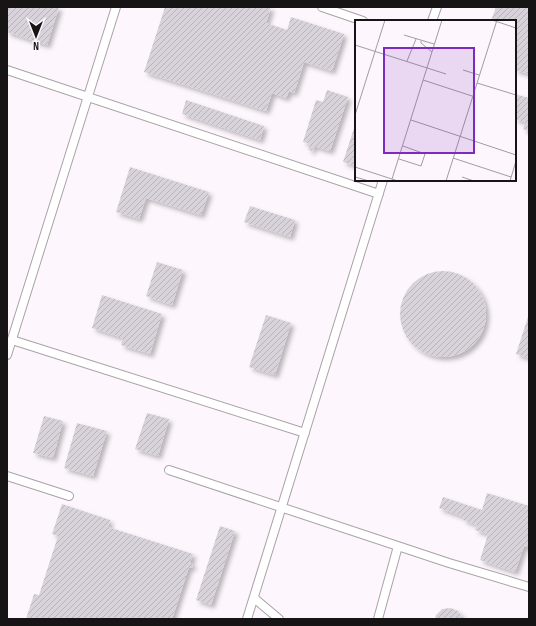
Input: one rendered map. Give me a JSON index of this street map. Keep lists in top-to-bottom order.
{
  "north": "bottom"
}
